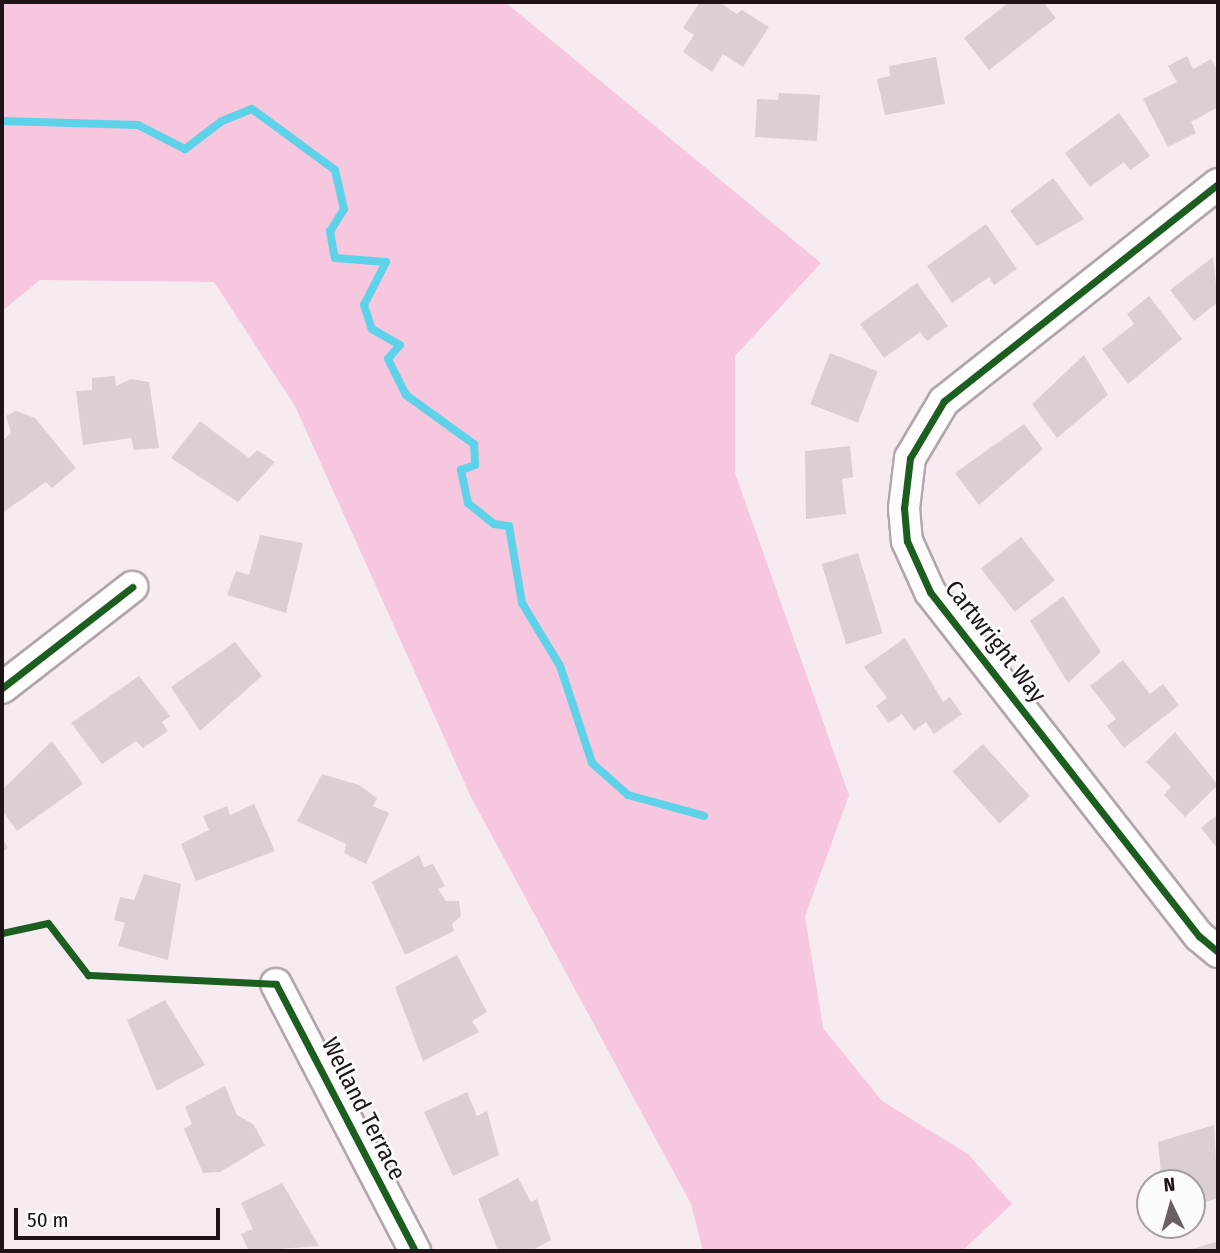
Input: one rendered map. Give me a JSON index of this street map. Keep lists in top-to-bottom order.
{
  "streets": {
    "street": ["Cartwright Way", "Welland Terrace"]
  },
  "scale_bar": "50 m",
  "north": "top"
}
